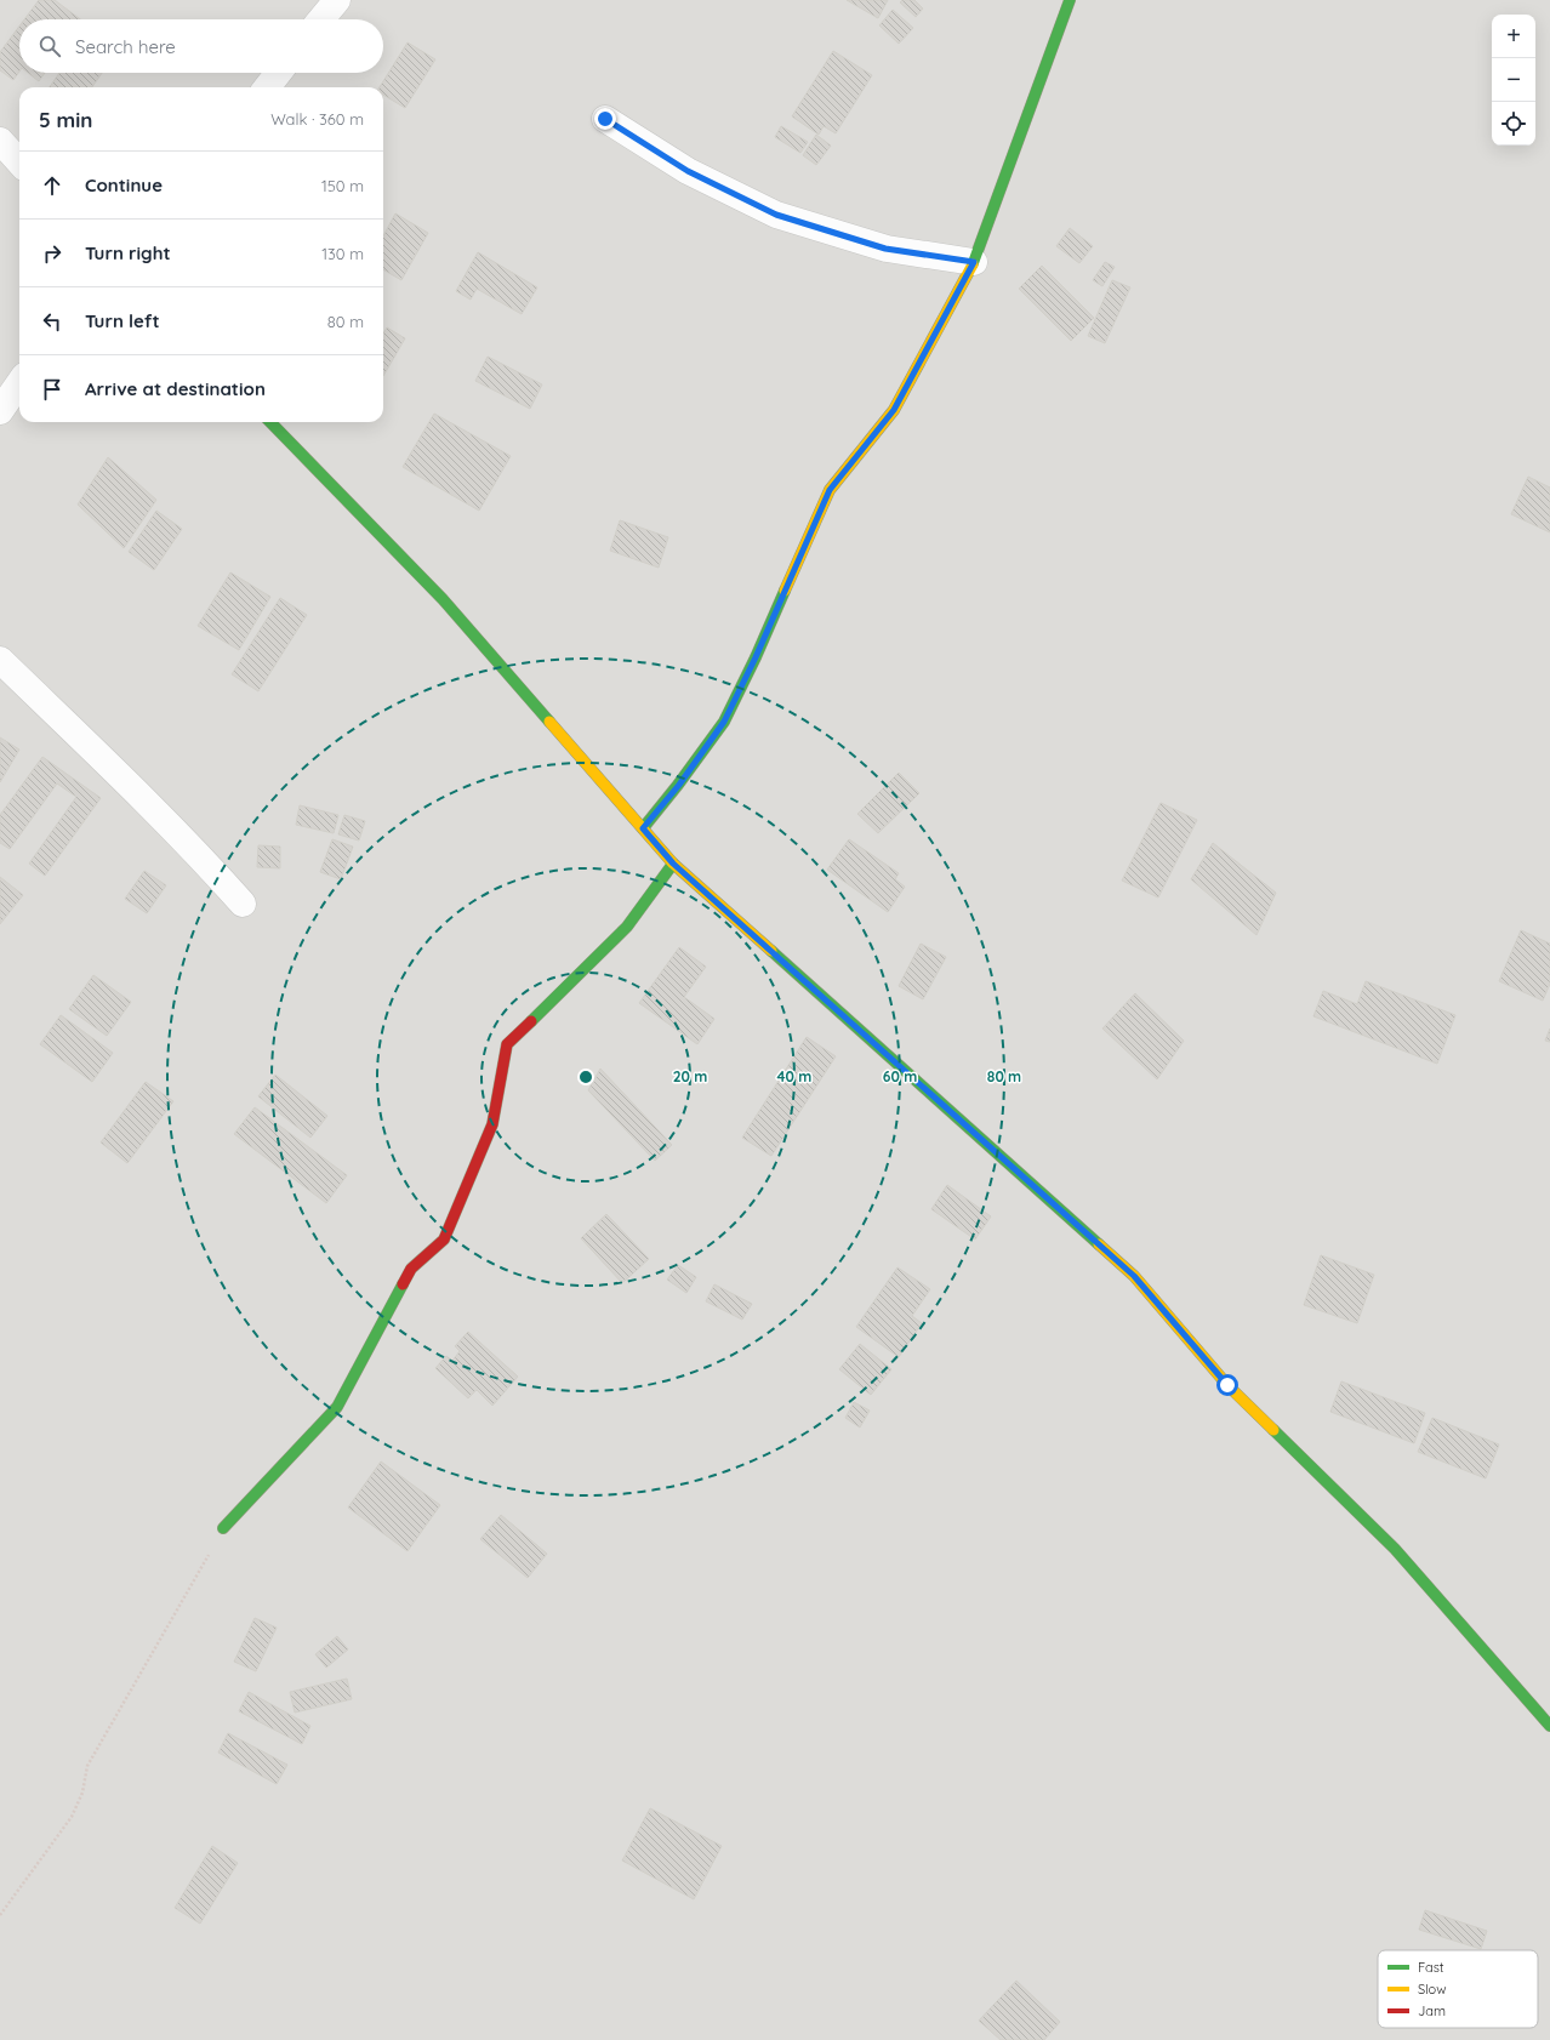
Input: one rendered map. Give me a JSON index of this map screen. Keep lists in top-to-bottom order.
{
  "legend": ["Fast", "Slow", "Jam"],
  "page": {
    "map_buttons": ["+", "−"],
    "search": "Search here",
    "heading": ["5 min", "Walk · 360 m"],
    "list": [
      ["Continue", "150 m"],
      ["Turn right", "130 m"],
      ["Turn left", "80 m"],
      "Arrive at destination"
    ]
  },
  "rings": [
    "20 m",
    "40 m",
    "60 m",
    "80 m"
  ]
}
